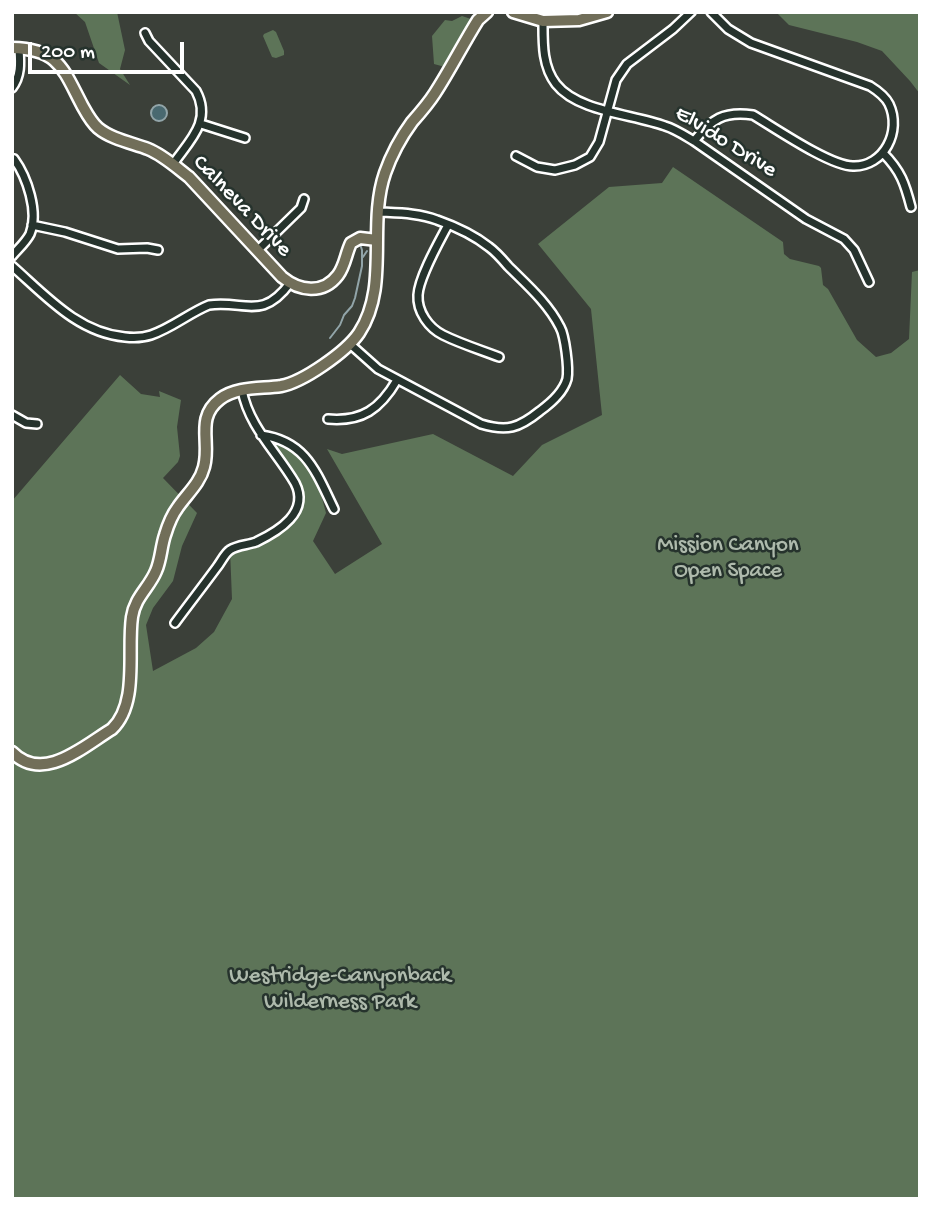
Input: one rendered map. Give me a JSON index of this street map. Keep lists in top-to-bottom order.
{
  "streets": {
    "main road": ["Calneva Drive"],
    "street": ["Elvido Drive"]
  },
  "parks": ["Mission Canyon Open Space", "Westridge-Canyonback Wilderness Park"],
  "scale_bar": "200 m"
}
